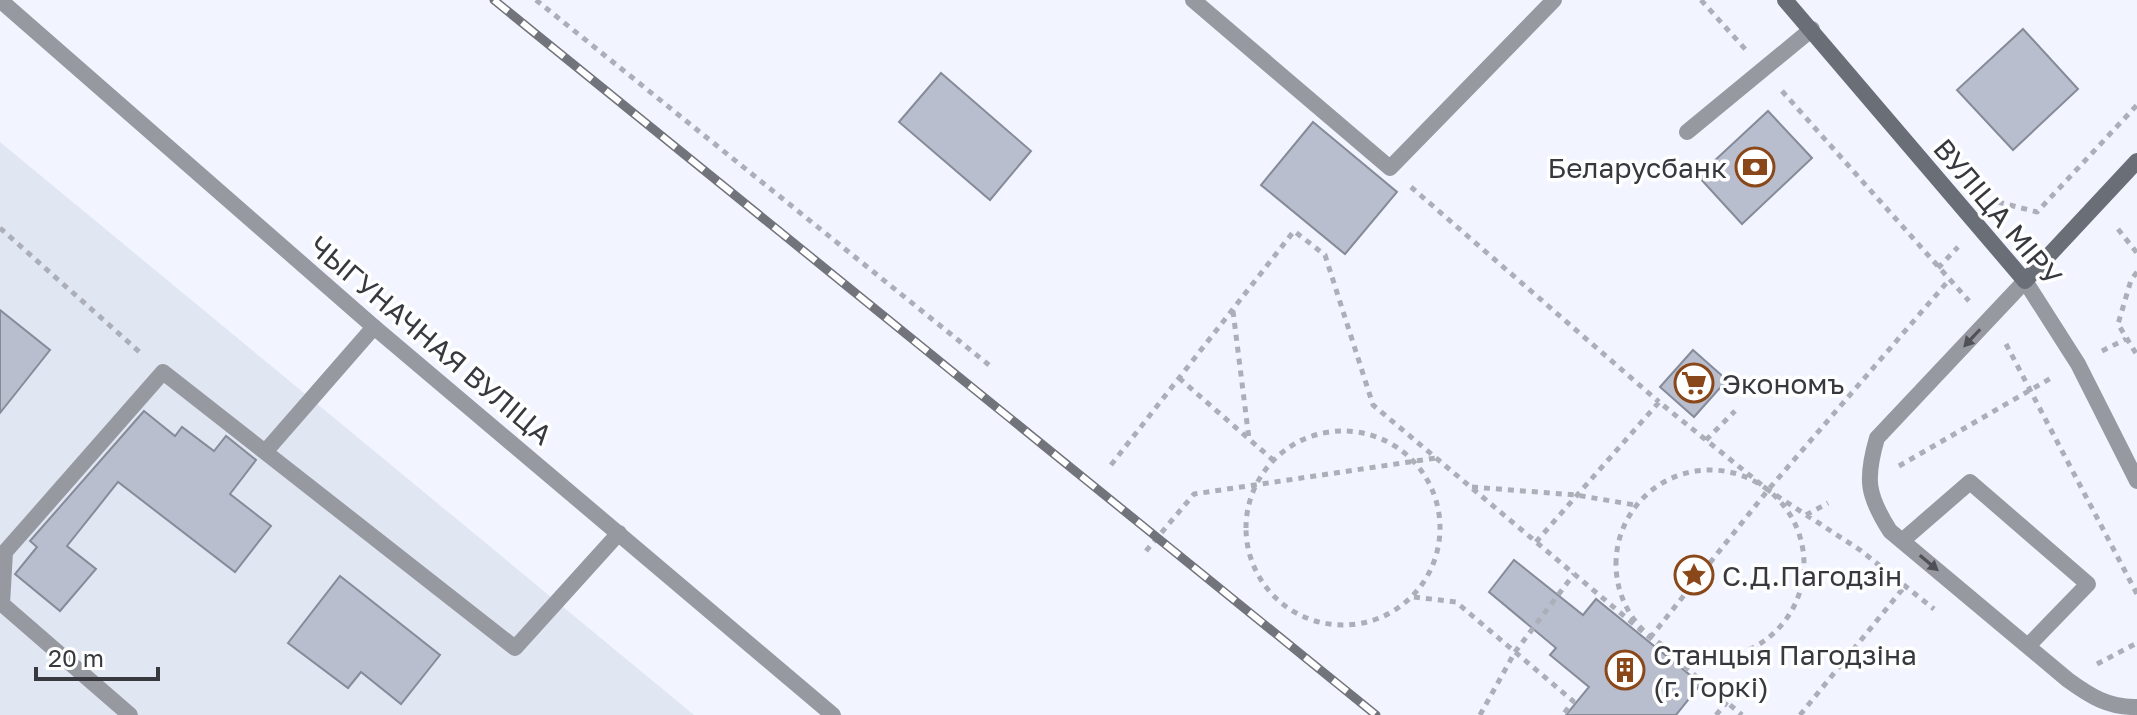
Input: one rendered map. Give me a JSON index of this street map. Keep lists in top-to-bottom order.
{
  "streets": {
    "street": ["ВУЛІЦА МІРУ", "ЧЫГУНАЧНАЯ ВУЛІЦА"]
  },
  "places": {
    "bank": ["Беларусбанк"],
    "supermarket": ["Экономъ"],
    "place": ["С.Д.Пагодзін"],
    "building": ["Станцыя Пагодзіна (г. Горкі)"]
  },
  "scale_bar": "20 m"
}
